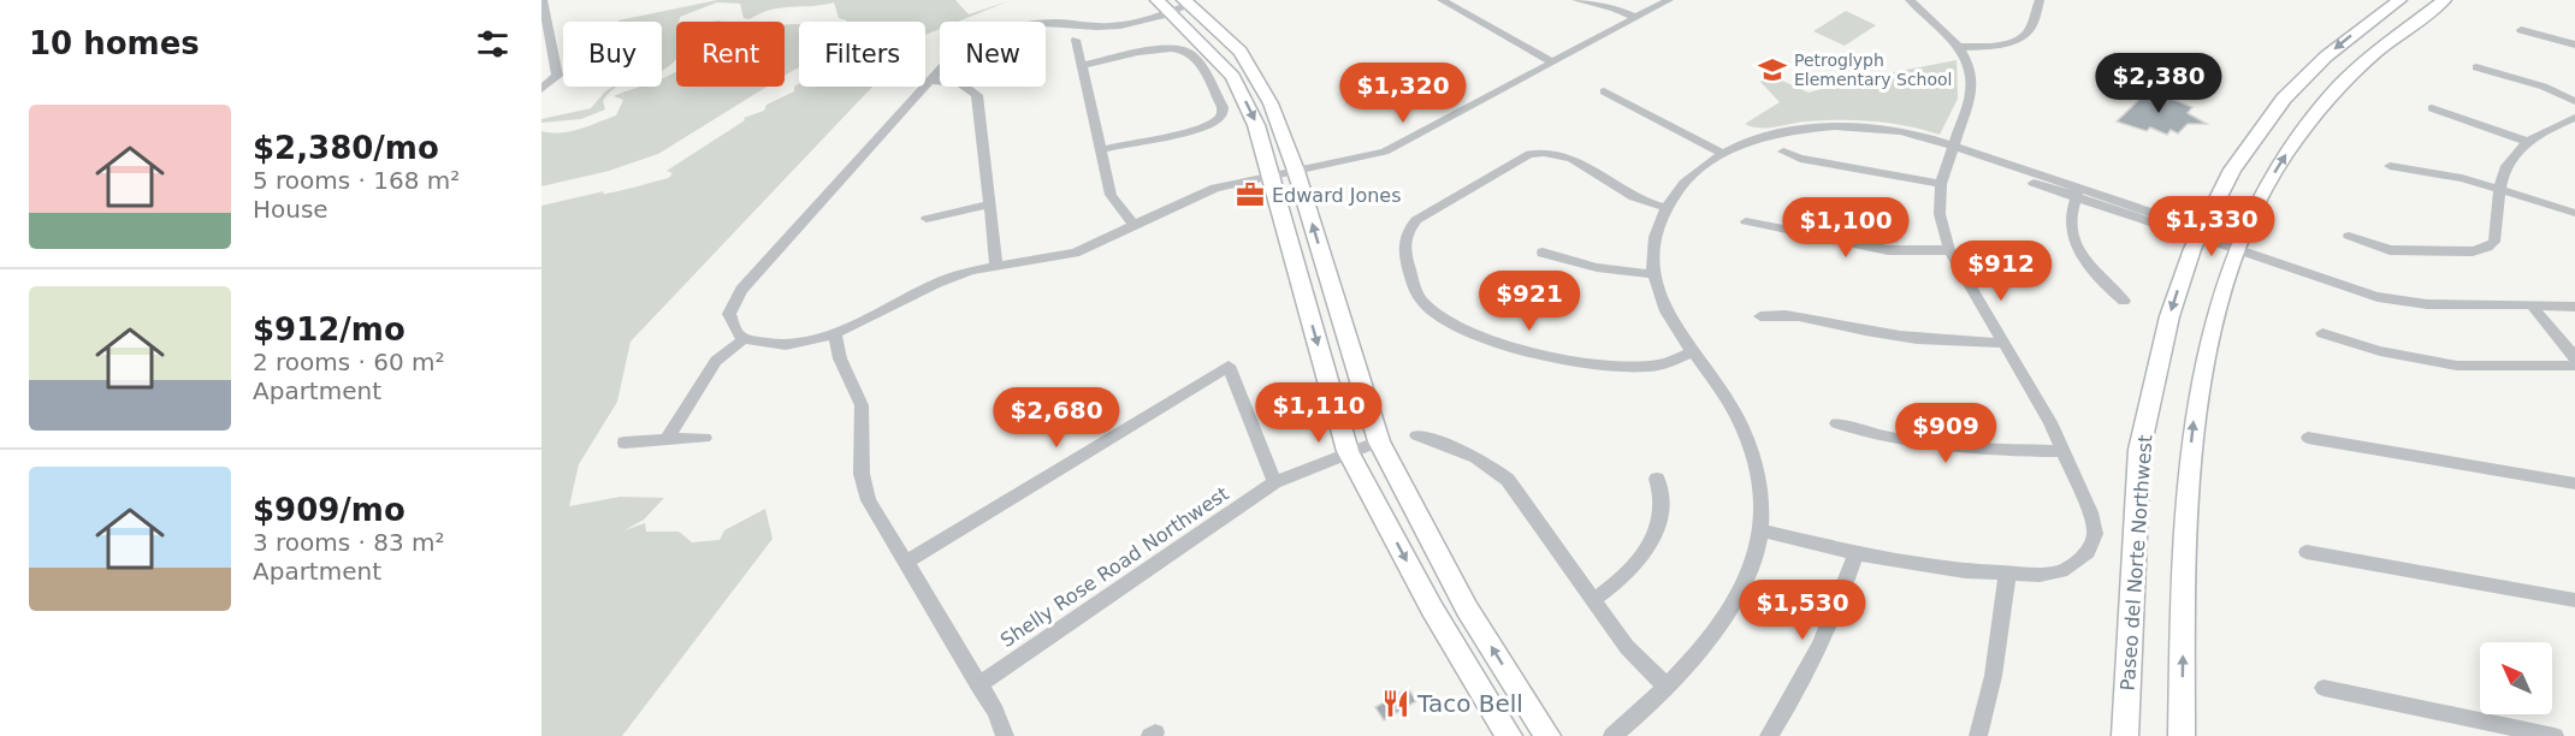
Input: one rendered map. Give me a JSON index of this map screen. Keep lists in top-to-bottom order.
{
  "streets": {
    "main road": ["Paseo del Norte Northwest"],
    "street": ["Shelly Rose Road Northwest"]
  },
  "places": {
    "school or university": ["Petroglyph Elementary School"],
    "office": ["Edward Jones"],
    "restaurant": ["Taco Bell"]
  },
  "north": "top left",
  "page": {
    "heading": "10 homes",
    "chip": [
      "Buy",
      "Rent",
      "Filters",
      "New"
    ],
    "price": [
      "$2,380",
      "$1,320",
      "$1,330",
      "$1,100",
      "$912",
      "$921",
      "$1,110",
      "$2,680",
      "$909",
      "$1,530"
    ],
    "list": [
      {
        "name": "$2,380/mo",
        "note": "5 rooms · 168 m² · House"
      },
      {
        "name": "$912/mo",
        "note": "2 rooms · 60 m² · Apartment"
      },
      {
        "name": "$909/mo",
        "note": "3 rooms · 83 m² · Apartment"
      }
    ]
  }
}
